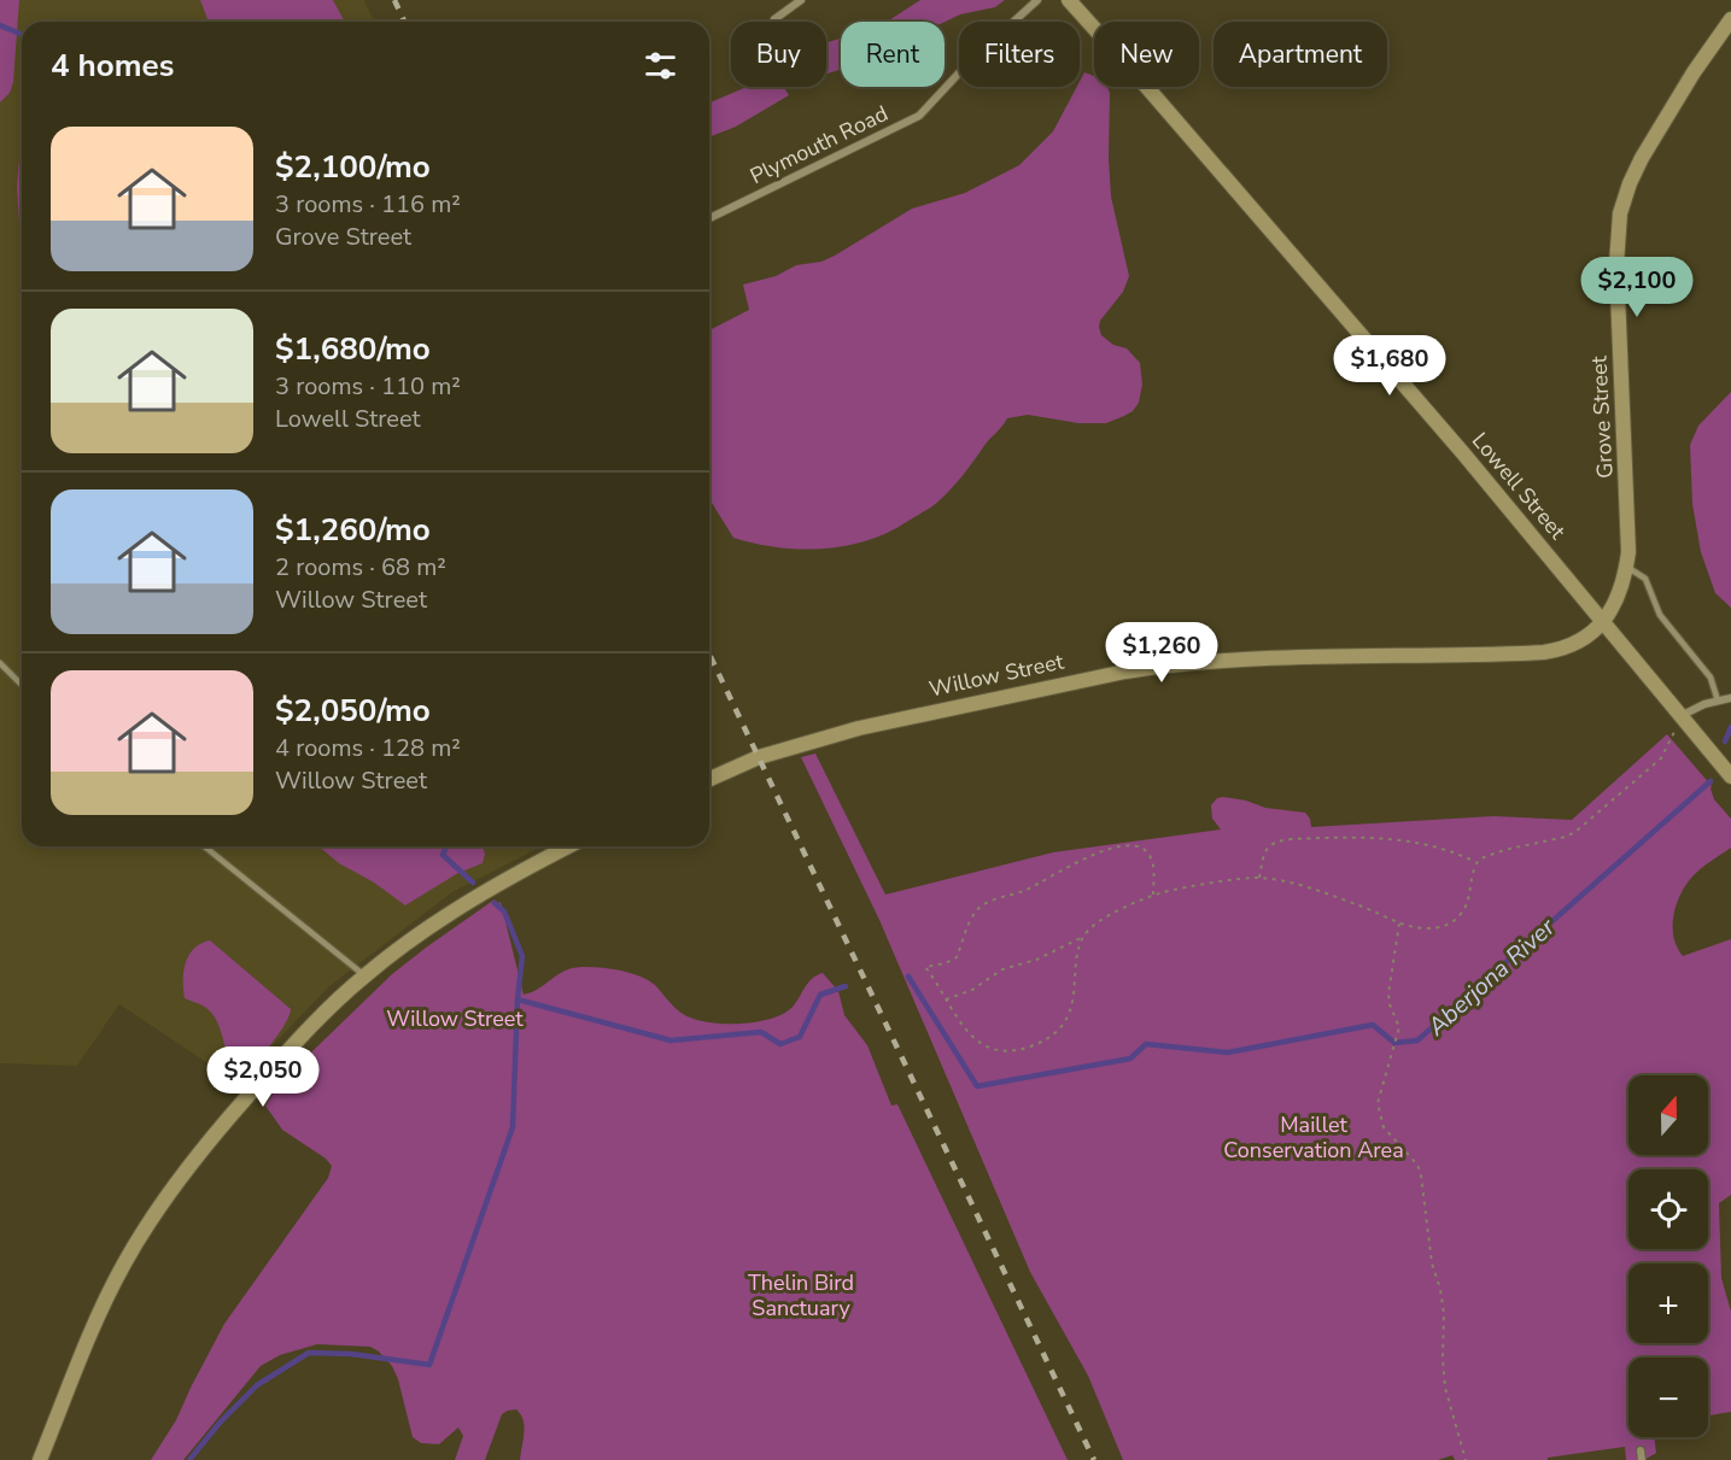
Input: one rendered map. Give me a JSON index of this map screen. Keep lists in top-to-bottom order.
{
  "streets": {
    "main road": ["Grove Street", "Lowell Street", "Willow Street"],
    "street": ["Plymouth Road"]
  },
  "crossings": [
    ["Grove Street", "Lowell Street"],
    ["Grove Street", "Willow Street"],
    ["Lowell Street", "Willow Street"]
  ],
  "water": ["Aberjona River"],
  "parks": ["Willow Street", "Maillet Conservation Area", "Thelin Bird Sanctuary"],
  "north": "top",
  "page": {
    "chip": [
      "Buy",
      "Rent",
      "Filters",
      "New",
      "Apartment"
    ],
    "heading": "4 homes",
    "list": [
      {
        "name": "$2,100/mo",
        "note": "3 rooms · 116 m² · Grove Street"
      },
      {
        "name": "$1,680/mo",
        "note": "3 rooms · 110 m² · Lowell Street"
      },
      {
        "name": "$1,260/mo",
        "note": "2 rooms · 68 m² · Willow Street"
      },
      {
        "name": "$2,050/mo",
        "note": "4 rooms · 128 m² · Willow Street"
      }
    ],
    "price": [
      "$2,100",
      "$1,680",
      "$1,260",
      "$2,050"
    ],
    "map_buttons": ["+", "−"]
  }
}
